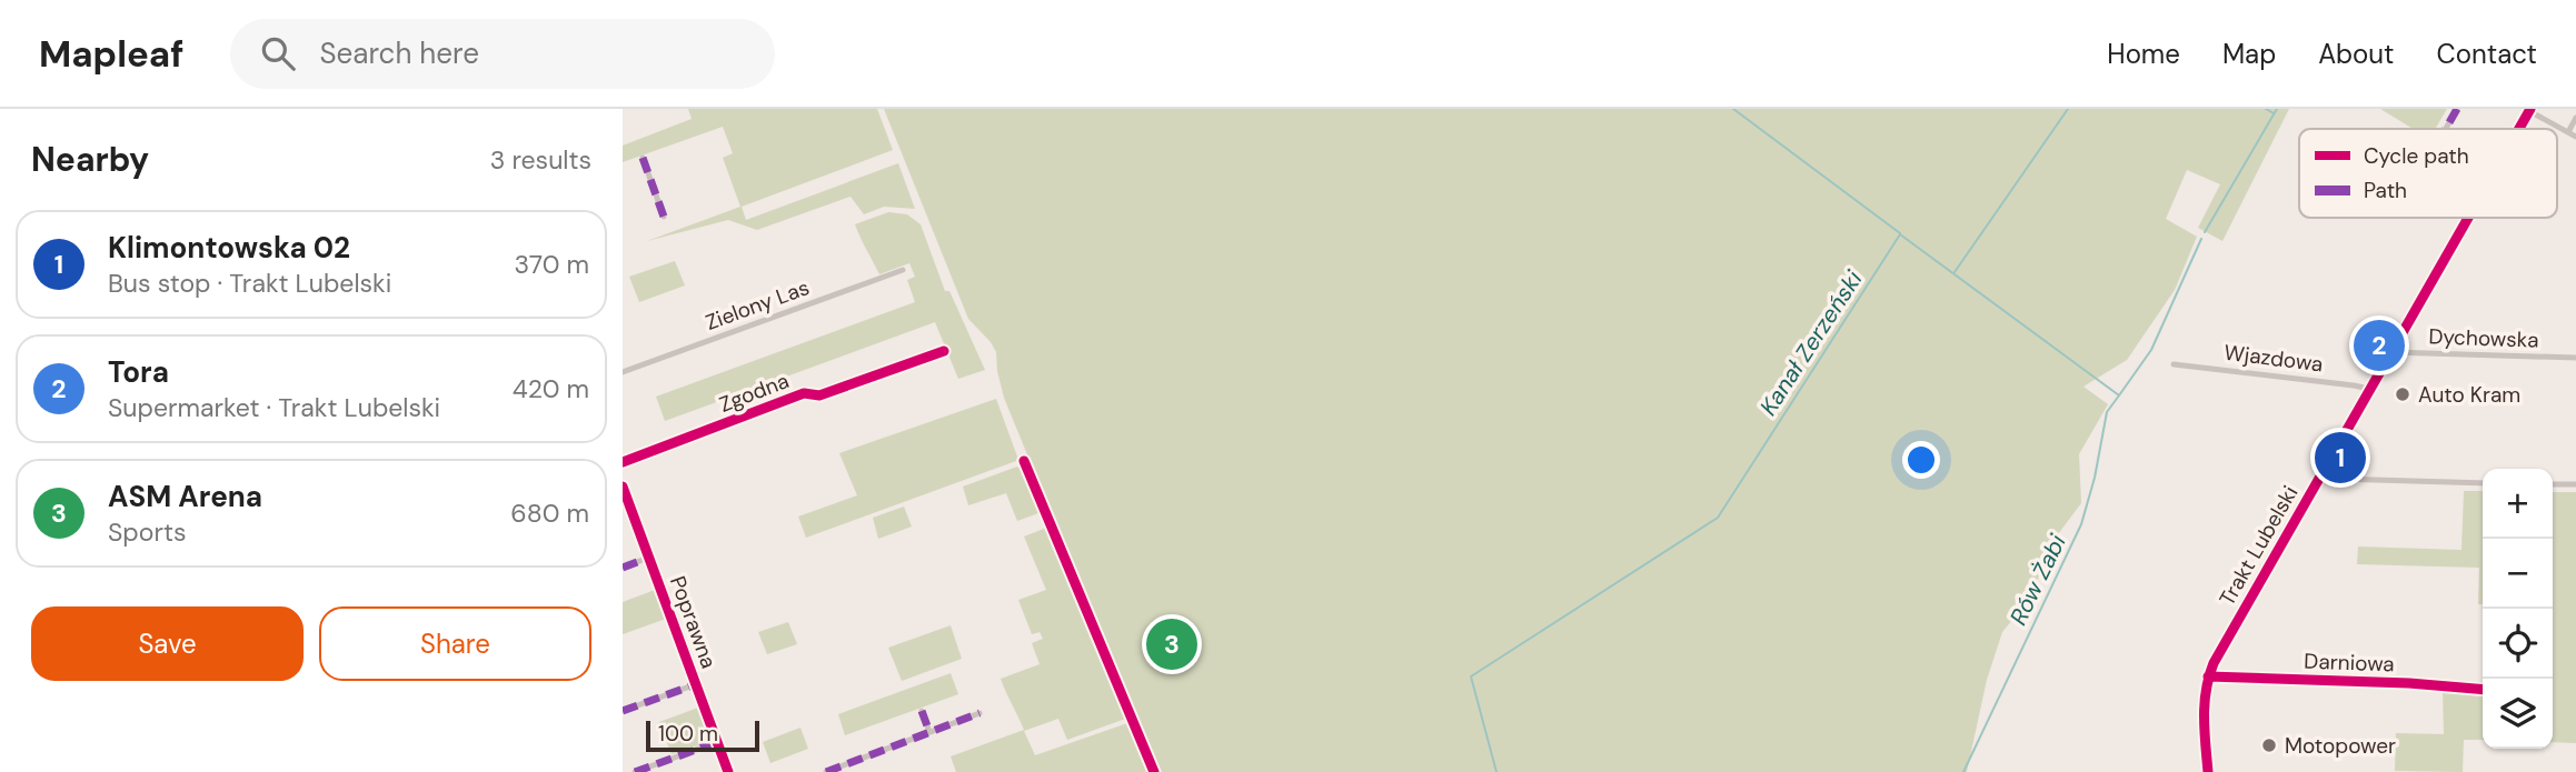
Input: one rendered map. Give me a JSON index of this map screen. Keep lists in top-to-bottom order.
{
  "streets": {
    "street": [
      "Zielony Las",
      "Dychowska",
      "Wjazdowa",
      "Zgodna",
      "Trakt Lubelski",
      "Poprawna",
      "Darniowa"
    ]
  },
  "crossings": [
    ["Dychowska", "Trakt Lubelski"],
    ["Wjazdowa", "Trakt Lubelski"],
    ["Trakt Lubelski", "Darniowa"]
  ],
  "water": ["Kanał Zerzeński", "Rów Żabi"],
  "places": ["Auto Kram", "Motopower"],
  "legend": ["Cycle path", "Path"],
  "scale_bar": "100 m",
  "page": {
    "header": "Mapleaf",
    "search": "Search here",
    "nav": [
      "Home",
      "Map",
      "About",
      "Contact"
    ],
    "heading": ["Nearby", "3 results"],
    "list": [
      {
        "mark": "1",
        "name": "Klimontowska 02",
        "note": "Bus stop · Trakt Lubelski",
        "value": "370 m"
      },
      {
        "mark": "2",
        "name": "Tora",
        "note": "Supermarket · Trakt Lubelski",
        "value": "420 m"
      },
      {
        "mark": "3",
        "name": "ASM Arena",
        "note": "Sports",
        "value": "680 m"
      }
    ],
    "pins": ["2", "1", "3"],
    "map_buttons": ["+", "−"],
    "buttons": ["Save", "Share"],
    "scale": "100 m"
  }
}
